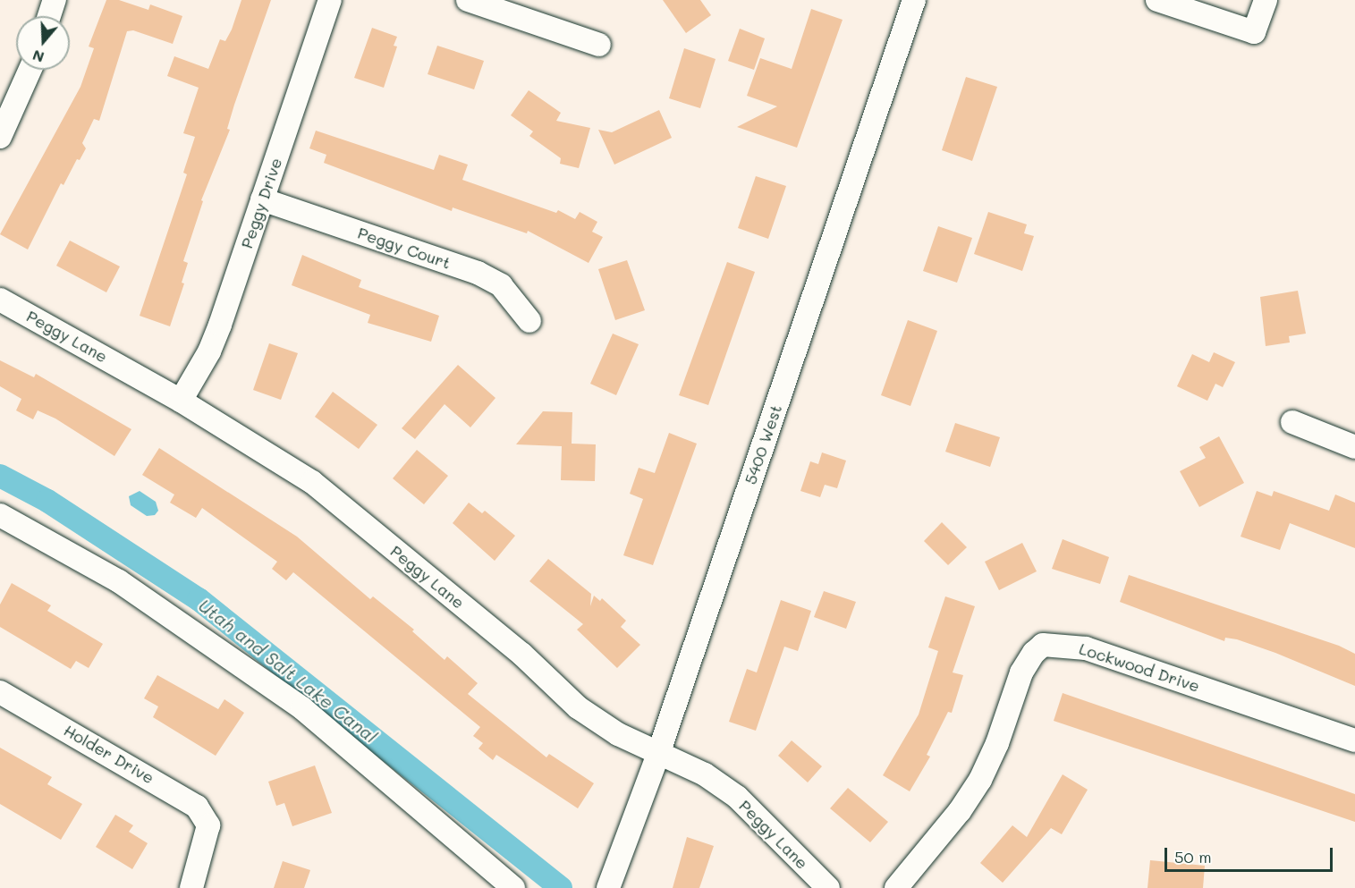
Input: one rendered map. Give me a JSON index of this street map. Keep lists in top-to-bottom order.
{
  "streets": {
    "street": [
      "Peggy Drive",
      "Peggy Court",
      "Peggy Lane",
      "5400 West",
      "Lockwood Drive",
      "Holder Drive"
    ]
  },
  "crossings": [
    ["Peggy Drive", "Peggy Court"],
    ["Peggy Drive", "Peggy Lane"],
    ["Peggy Lane", "5400 West"]
  ],
  "water": ["Utah and Salt Lake Canal"],
  "scale_bar": "50 m",
  "north": "bottom"
}
